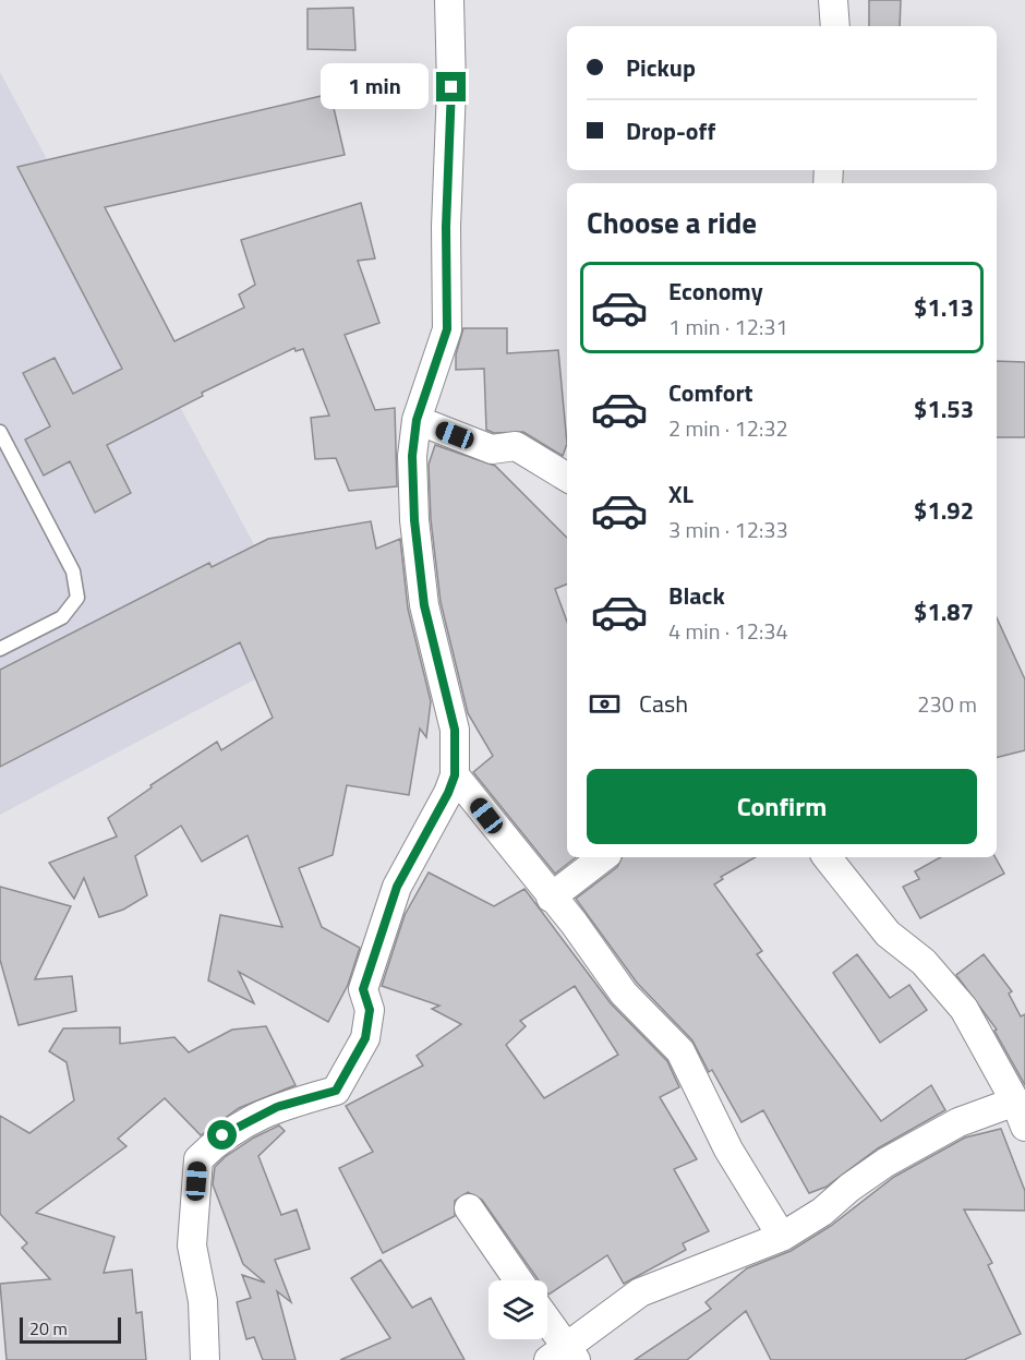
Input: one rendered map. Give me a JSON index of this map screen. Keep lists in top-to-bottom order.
{
  "scale_bar": "20 m",
  "page": {
    "banner": ["Pickup", "Drop-off"],
    "bubble": "1 min",
    "heading": "Choose a ride",
    "list": [
      {
        "name": "Economy",
        "note": "1 min · 12:31",
        "value": "$1.13"
      },
      {
        "name": "Comfort",
        "note": "2 min · 12:32",
        "value": "$1.53"
      },
      {
        "name": "XL",
        "note": "3 min · 12:33",
        "value": "$1.92"
      },
      {
        "name": "Black",
        "note": "4 min · 12:34",
        "value": "$1.87"
      }
    ],
    "pay": ["Cash", "230 m"],
    "buttons": "Confirm",
    "scale": "20 m"
  }
}
